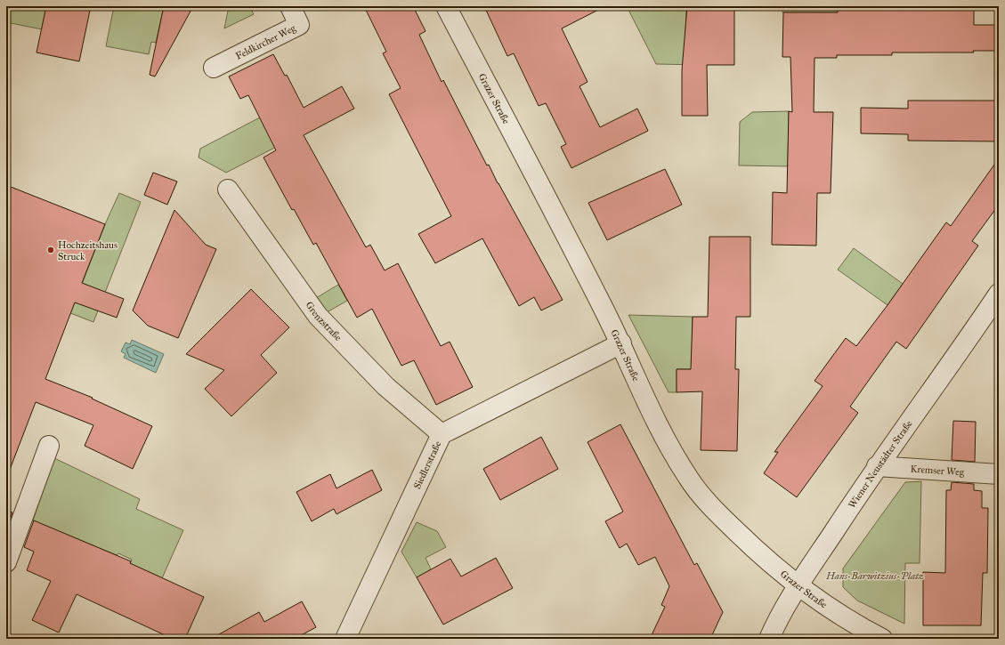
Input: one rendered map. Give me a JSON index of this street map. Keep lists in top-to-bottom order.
{
  "streets": {
    "street": [
      "Feldkircher Weg",
      "Grazer Straße",
      "Grenzstraße",
      "Wiener Neustädter Straße",
      "Siedlerstraße",
      "Kremser Weg"
    ]
  },
  "crossings": [
    ["Grazer Straße", "Wiener Neustädter Straße"],
    ["Grazer Straße", "Siedlerstraße"],
    ["Grenzstraße", "Siedlerstraße"],
    ["Wiener Neustädter Straße", "Kremser Weg"]
  ],
  "parks": ["Hans-Barwitzius-Platz"],
  "places": ["Hochzeitshaus Struck"]
}
